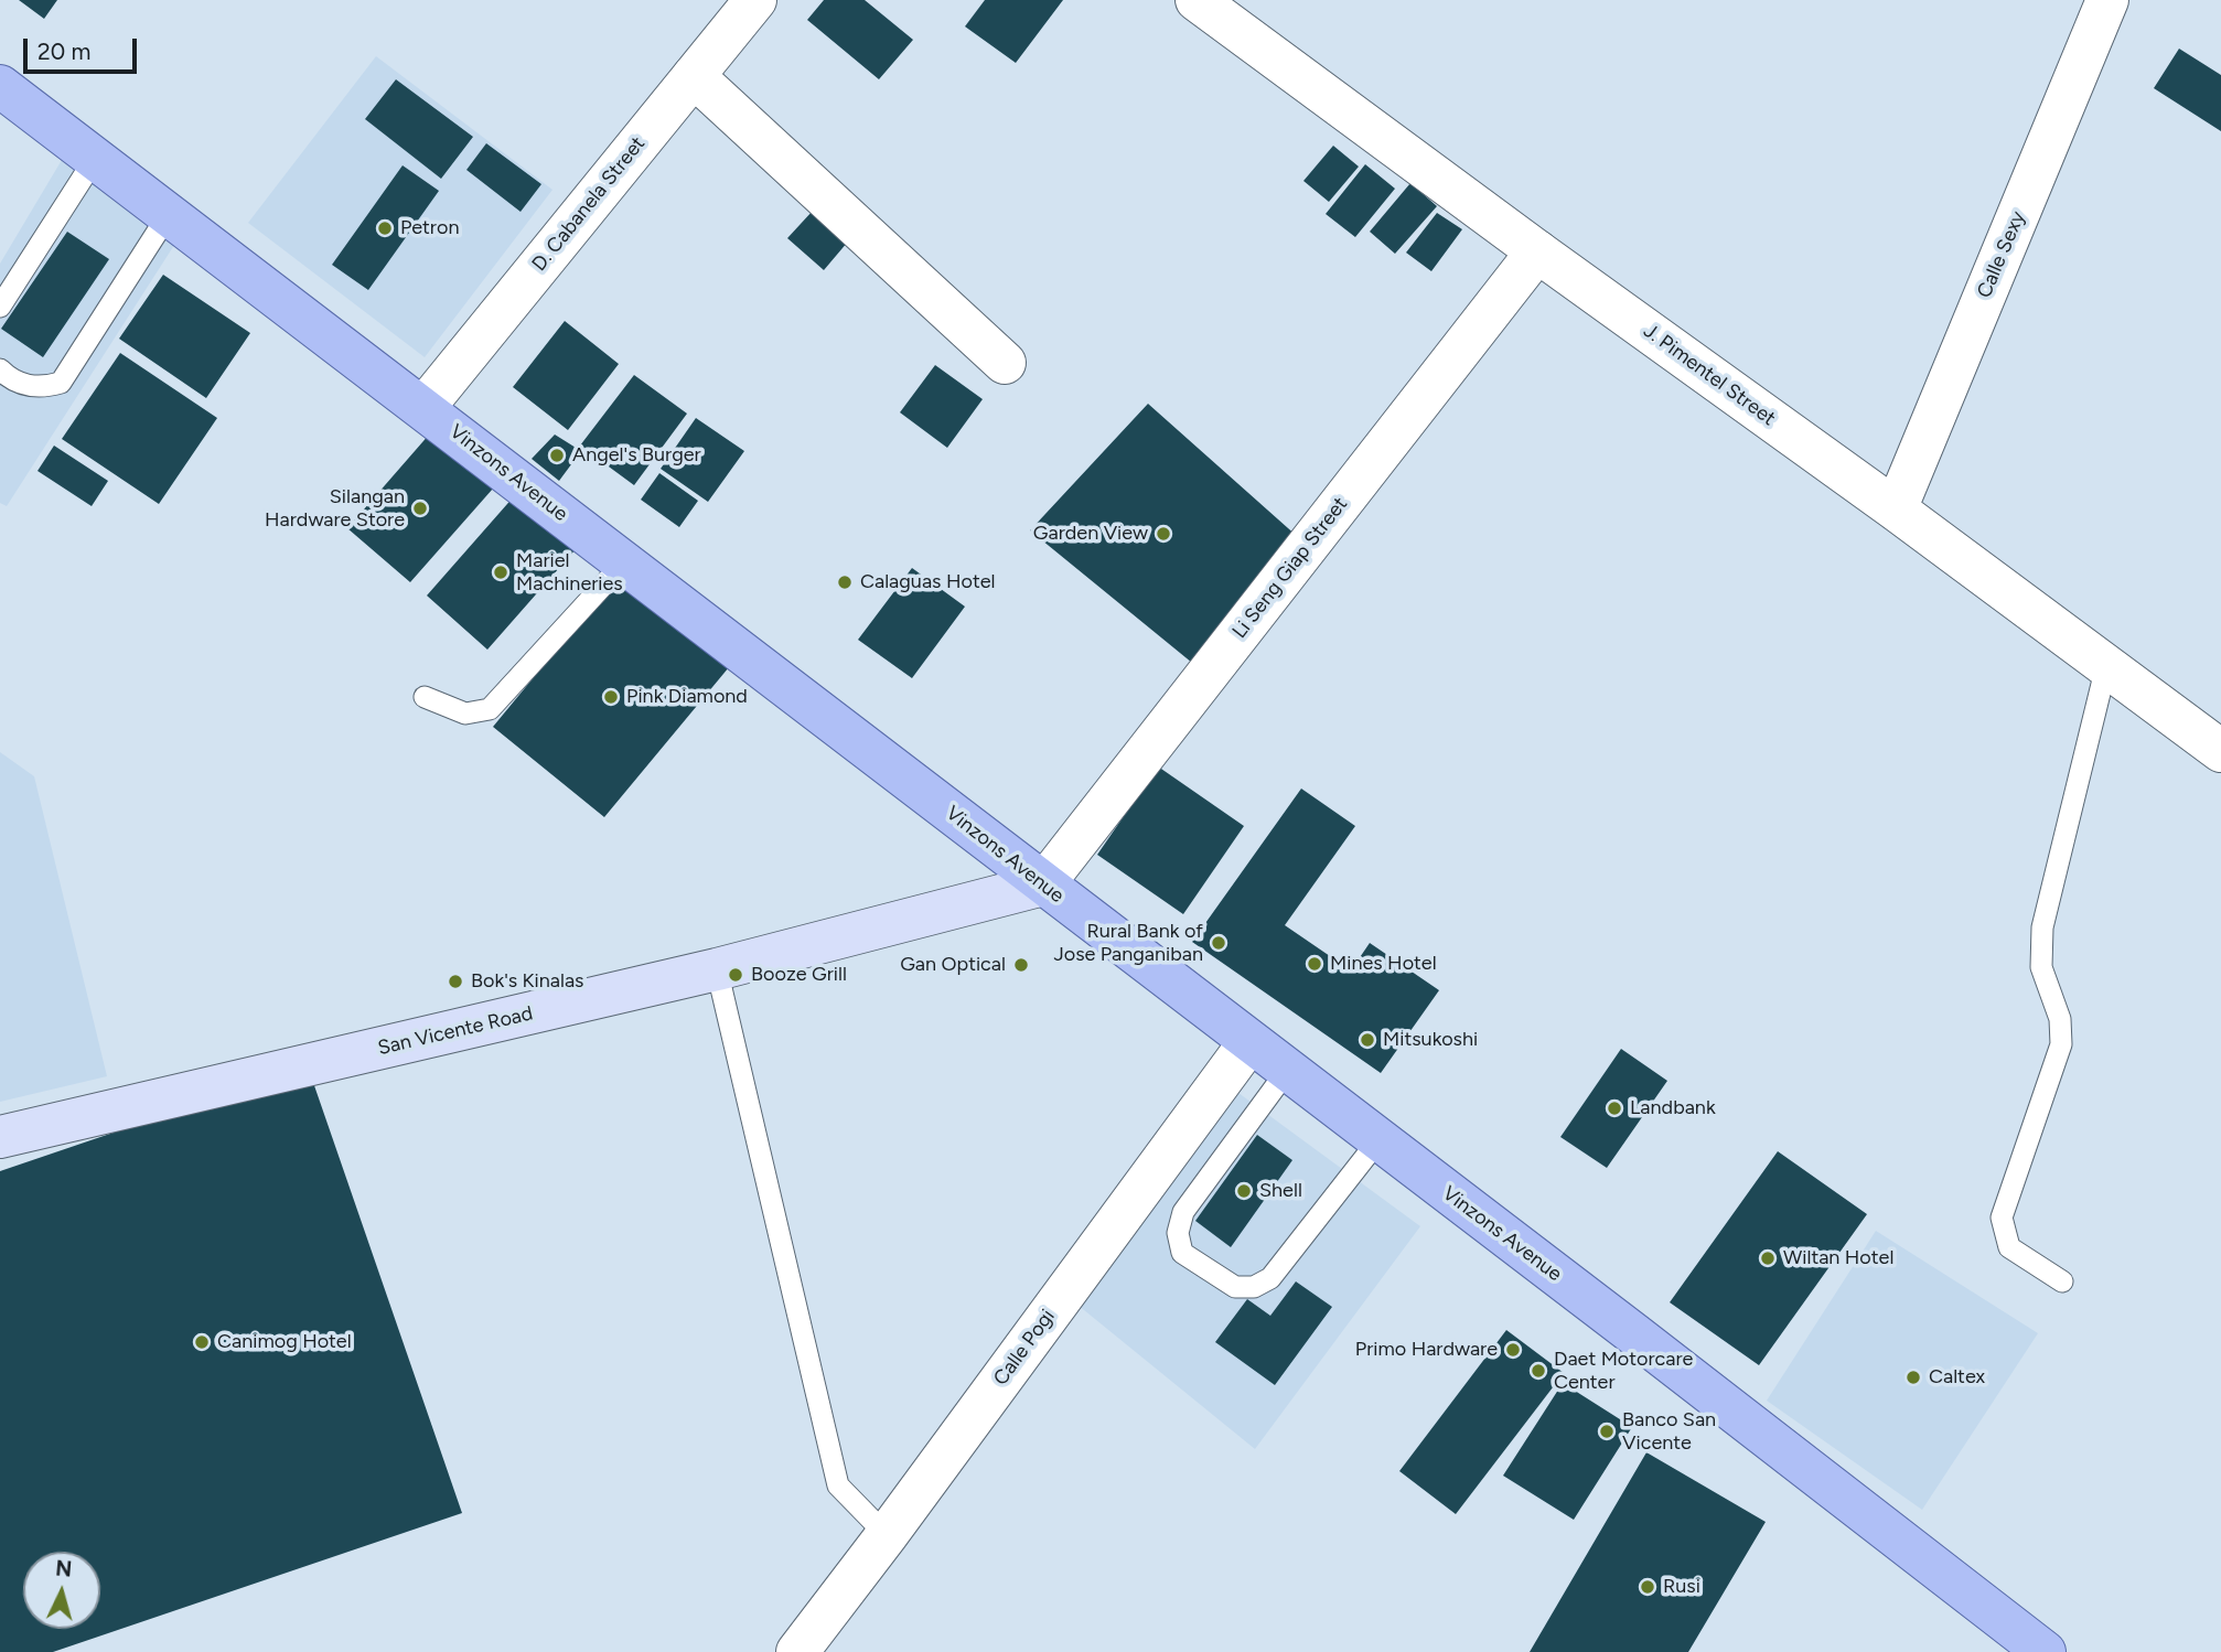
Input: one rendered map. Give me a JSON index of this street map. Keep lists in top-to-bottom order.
{
  "streets": {
    "main road": ["Vinzons Avenue", "San Vicente Road"],
    "street": [
      "D. Cabanela Street",
      "Calle Sexy",
      "J. Pimentel Street",
      "Li Seng Giap Street",
      "Calle Pogi"
    ]
  },
  "crossings": [
    ["D. Cabanela Street", "Vinzons Avenue"],
    ["Calle Sexy", "J. Pimentel Street"],
    ["J. Pimentel Street", "Li Seng Giap Street"],
    ["Vinzons Avenue", "Li Seng Giap Street"],
    ["Vinzons Avenue", "San Vicente Road"],
    ["Vinzons Avenue", "Calle Pogi"],
    ["Li Seng Giap Street", "San Vicente Road"]
  ],
  "places": [
    "Petron",
    "Angel's Burger",
    "Silangan Hardware Store",
    "Garden View",
    "Mariel Machineries",
    "Calaguas Hotel",
    "Pink Diamond",
    "Rural Bank of Jose Panganiban",
    "Mines Hotel",
    "Gan Optical",
    "Booze Grill",
    "Bok's Kinalas",
    "Mitsukoshi",
    "Landbank",
    "Shell",
    "Wiltan Hotel",
    "Canimog Hotel",
    "Primo Hardware",
    "Daet Motorcare Center",
    "Caltex",
    "Banco San Vicente",
    "Rusi"
  ],
  "scale_bar": "20 m",
  "north": "top"
}
